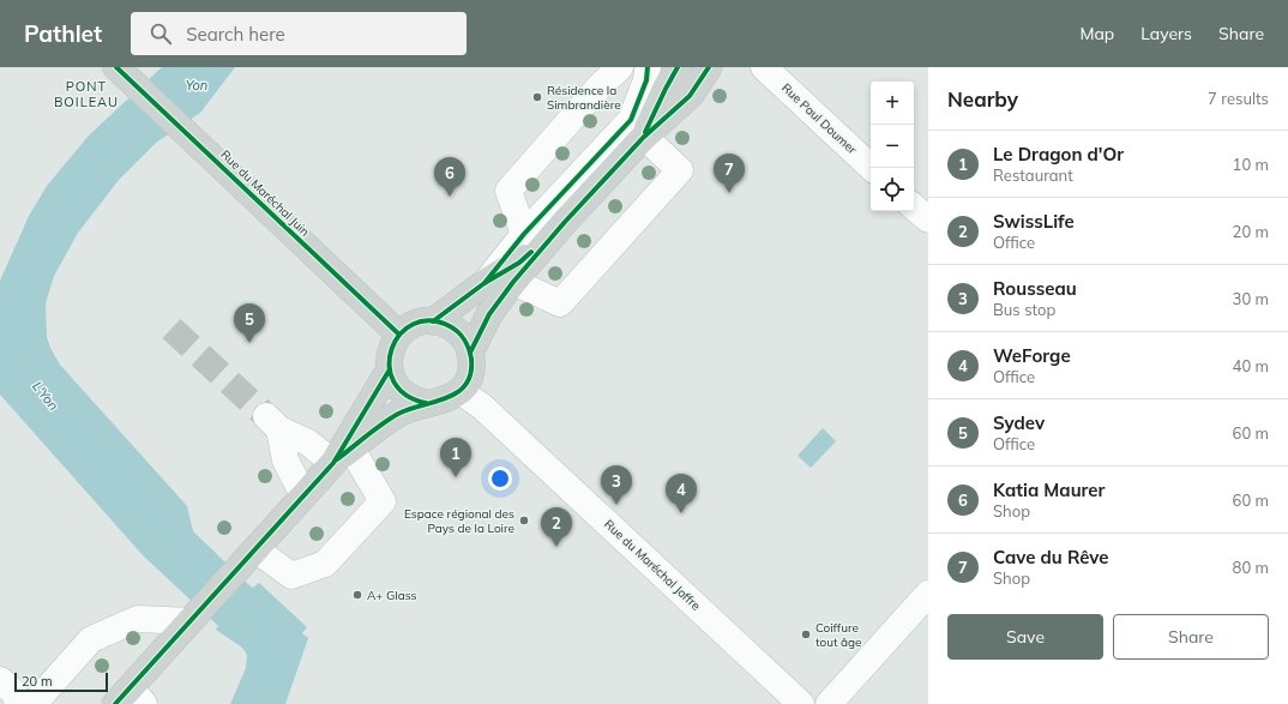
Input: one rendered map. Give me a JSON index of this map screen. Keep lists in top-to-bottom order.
{
  "streets": {
    "main road": ["Rue du Maréchal Juin"],
    "street": ["Rue Paul Doumer", "Rue du Maréchal Joffre"]
  },
  "crossings": [
    ["Rue du Maréchal Juin", "Rue du Maréchal Joffre"]
  ],
  "districts": ["PONT BOILEAU"],
  "water": ["Yon", "L'Yon"],
  "places": [
    "Résidence la Simbrandière",
    "Espace régional des Pays de la Loire",
    "A+ Glass",
    "Coiffure tout âge"
  ],
  "scale_bar": "20 m",
  "page": {
    "header": "Pathlet",
    "search": "Search here",
    "nav": ["Map", "Layers", "Share"],
    "heading": ["Nearby", "7 results"],
    "map_buttons": ["+", "−"],
    "list": [
      {
        "mark": "1",
        "name": "Le Dragon d'Or",
        "note": "Restaurant",
        "value": "10 m"
      },
      {
        "mark": "2",
        "name": "SwissLife",
        "note": "Office",
        "value": "20 m"
      },
      {
        "mark": "3",
        "name": "Rousseau",
        "note": "Bus stop",
        "value": "30 m"
      },
      {
        "mark": "4",
        "name": "WeForge",
        "note": "Office",
        "value": "40 m"
      },
      {
        "mark": "5",
        "name": "Sydev",
        "note": "Office",
        "value": "60 m"
      },
      {
        "mark": "6",
        "name": "Katia Maurer",
        "note": "Shop",
        "value": "60 m"
      },
      {
        "mark": "7",
        "name": "Cave du Rêve",
        "note": "Shop",
        "value": "80 m"
      }
    ],
    "pins": [
      "7",
      "6",
      "5",
      "1",
      "3",
      "4",
      "2"
    ],
    "buttons": ["Save", "Share"],
    "scale": "20 m"
  }
}
